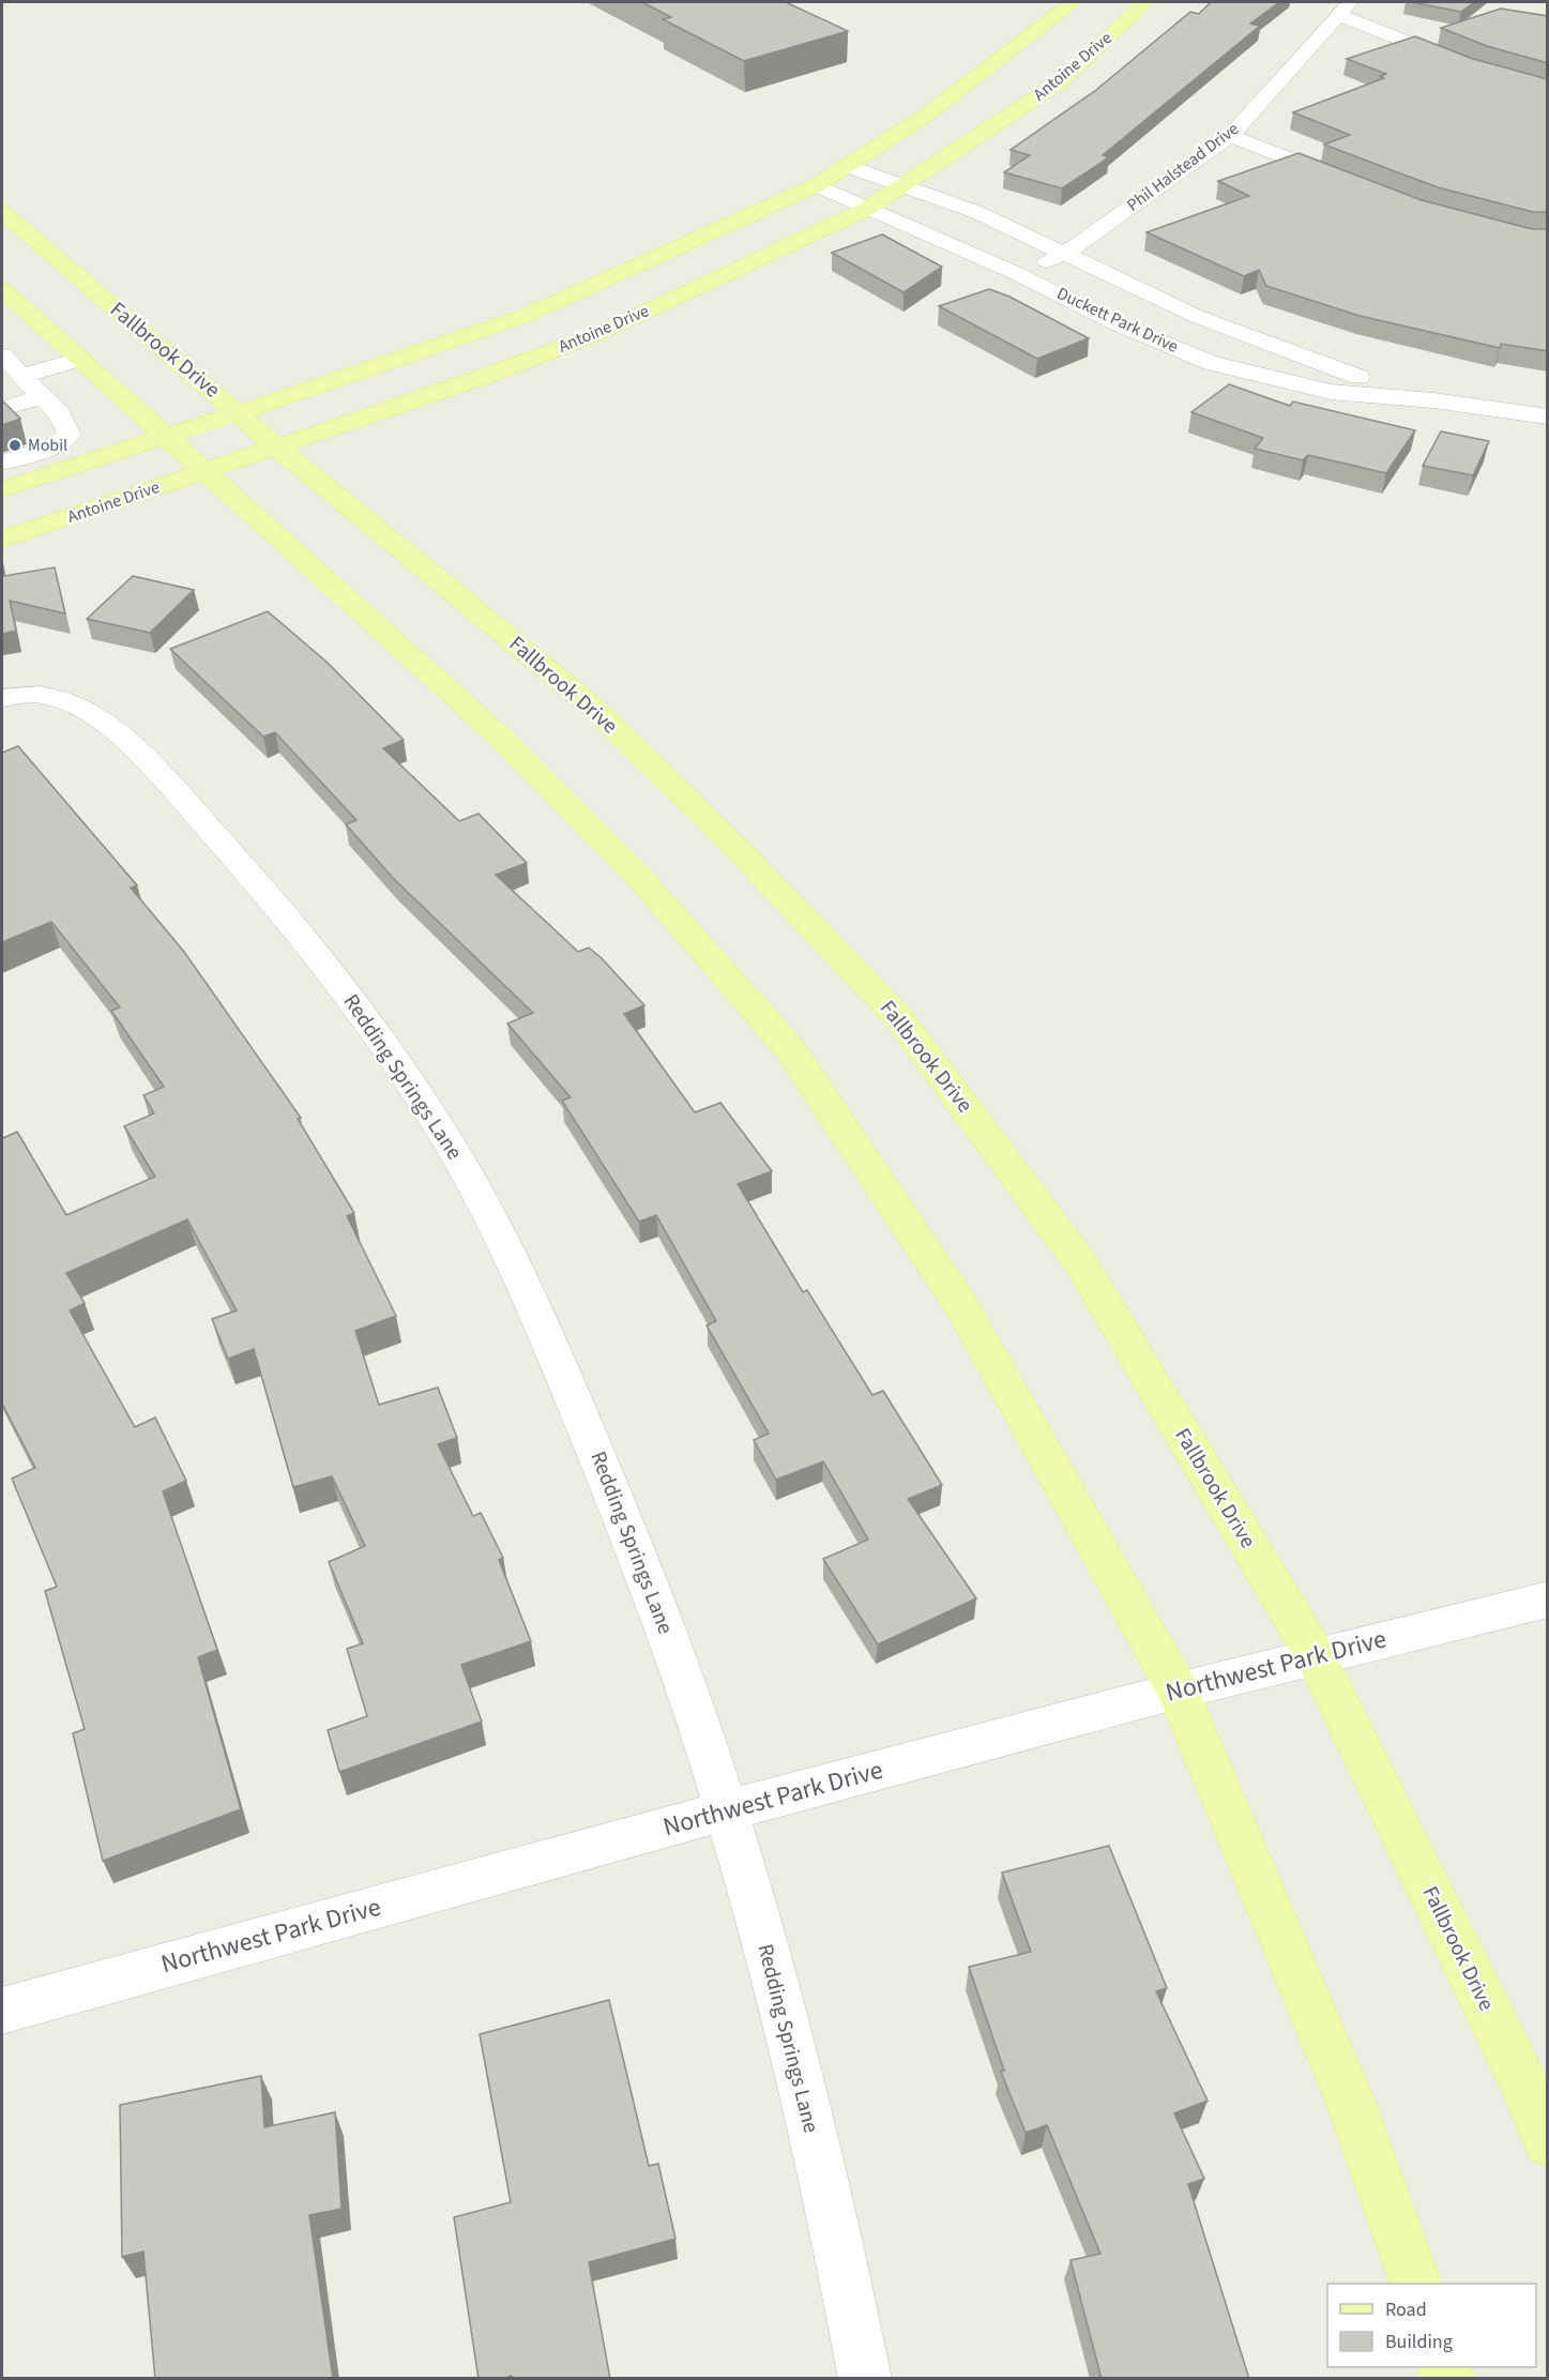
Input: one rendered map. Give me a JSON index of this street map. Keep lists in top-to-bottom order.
{
  "streets": {
    "main road": ["Antoine Drive", "Fallbrook Drive"],
    "street": [
      "Phil Halstead Drive",
      "Duckett Park Drive",
      "Redding Springs Lane",
      "Northwest Park Drive"
    ]
  },
  "crossings": [
    ["Antoine Drive", "Duckett Park Drive"],
    ["Antoine Drive", "Fallbrook Drive"],
    ["Phil Halstead Drive", "Duckett Park Drive"],
    ["Fallbrook Drive", "Northwest Park Drive"],
    ["Redding Springs Lane", "Northwest Park Drive"]
  ],
  "places": ["Mobil"],
  "legend": ["Road", "Building"]
}
